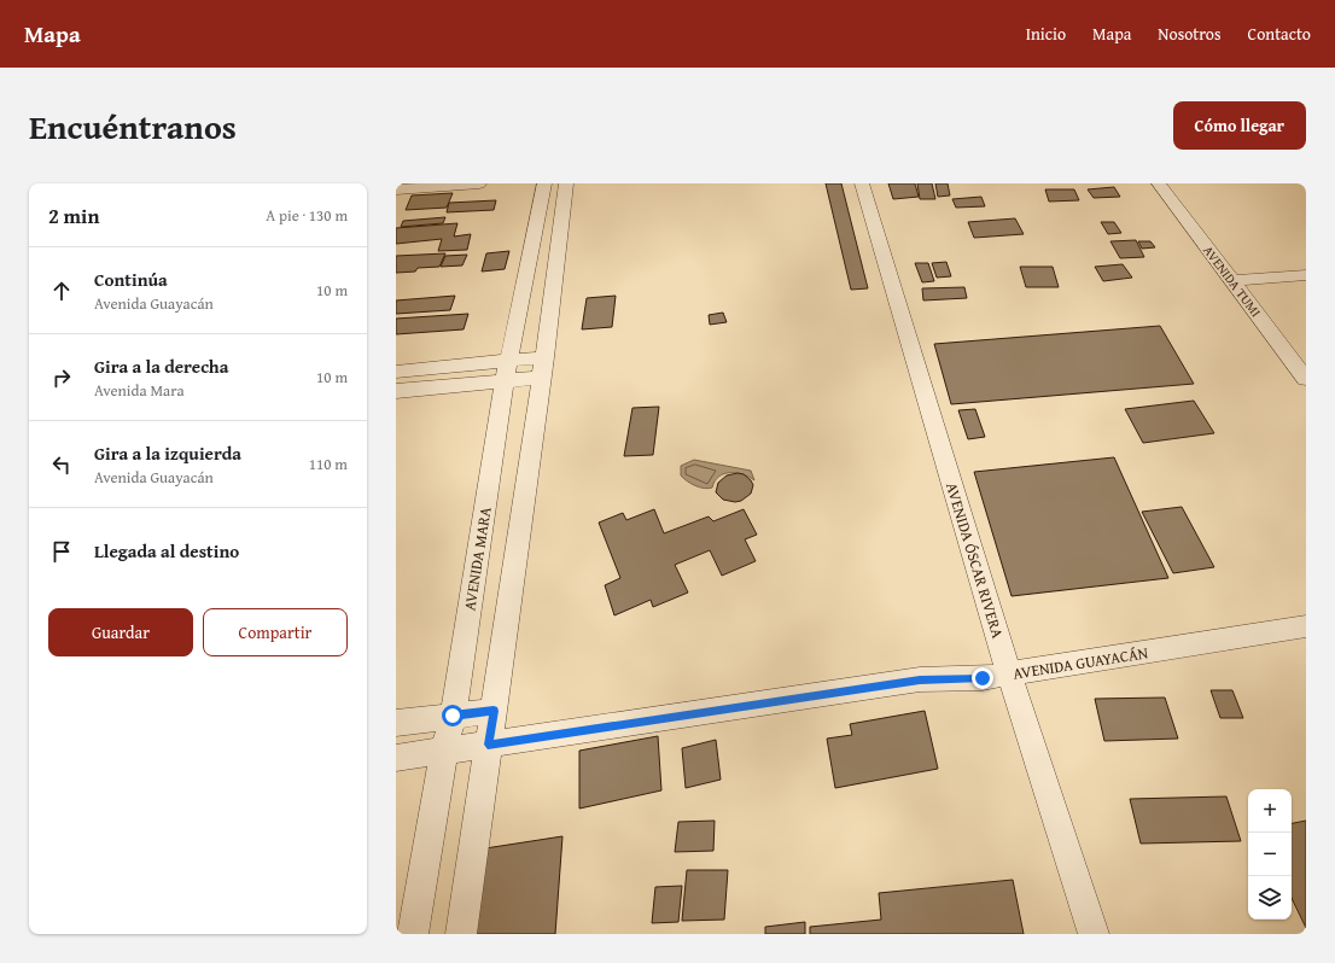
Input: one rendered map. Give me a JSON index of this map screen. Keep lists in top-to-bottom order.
{
  "streets": {
    "street": [
      "AVENIDA TUMI",
      "AVENIDA MARA",
      "AVENIDA ÓSCAR RIVERA",
      "AVENIDA GUAYACÁN"
    ]
  },
  "crossings": [
    ["AVENIDA MARA", "AVENIDA GUAYACÁN"],
    ["AVENIDA ÓSCAR RIVERA", "AVENIDA GUAYACÁN"]
  ],
  "page": {
    "header": "Mapa",
    "nav": [
      "Inicio",
      "Mapa",
      "Nosotros",
      "Contacto"
    ],
    "title": "Encuéntranos",
    "buttons": [
      "Cómo llegar",
      ["Guardar", "Compartir"]
    ],
    "heading": ["2 min", "A pie · 130 m"],
    "list": [
      ["Continúa", "Avenida Guayacán", "10 m"],
      ["Gira a la derecha", "Avenida Mara", "10 m"],
      ["Gira a la izquierda", "Avenida Guayacán", "110 m"],
      "Llegada al destino"
    ],
    "map_buttons": ["+", "−"]
  }
}
